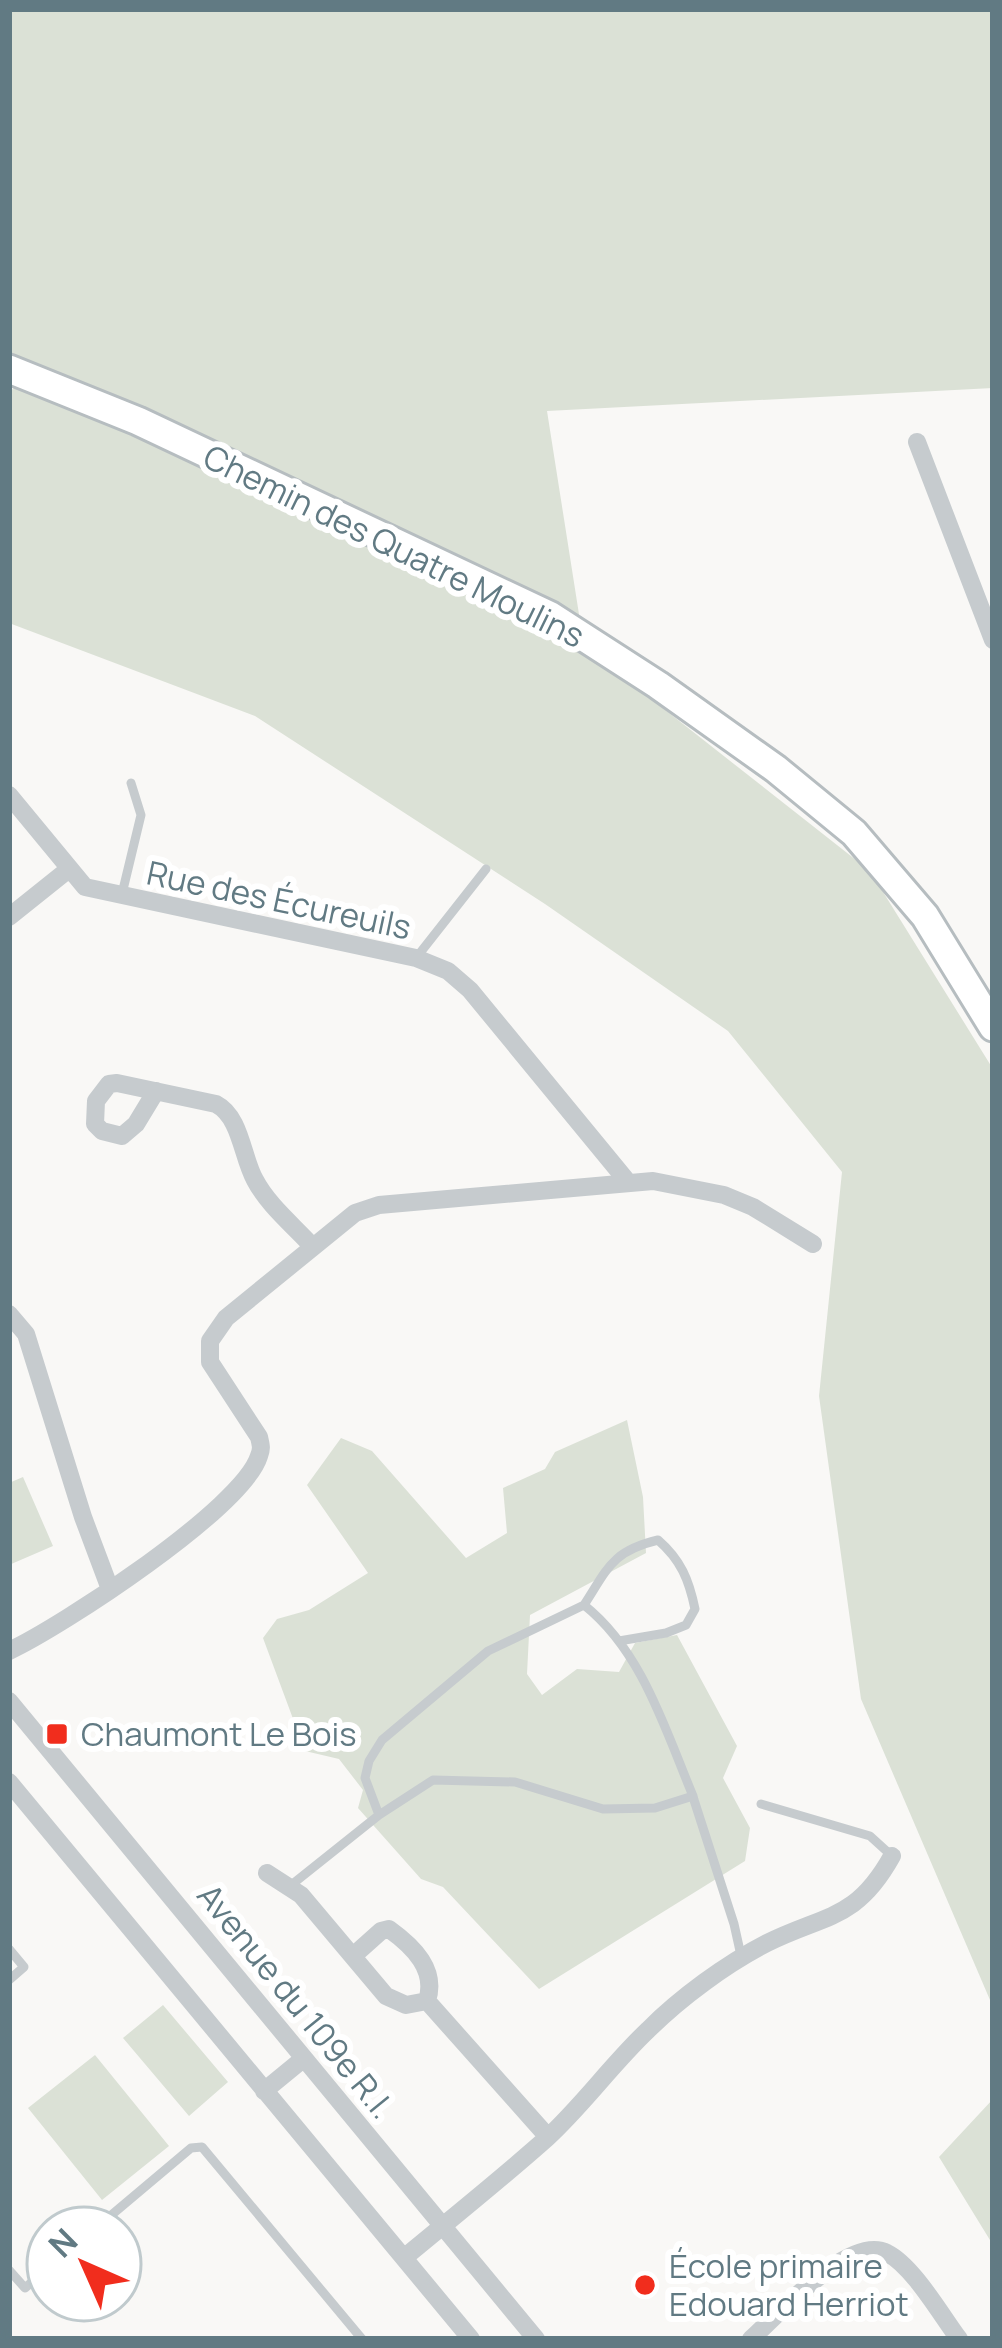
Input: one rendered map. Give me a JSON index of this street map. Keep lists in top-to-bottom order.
{
  "streets": {
    "main road": ["Chemin des Quatre Moulins"],
    "street": ["Rue des Écureuils", "Avenue du 109e R.I."]
  },
  "places": {
    "transit": ["Chaumont Le Bois"],
    "other": ["École primaire Edouard Herriot"]
  },
  "north": "top left"
}
